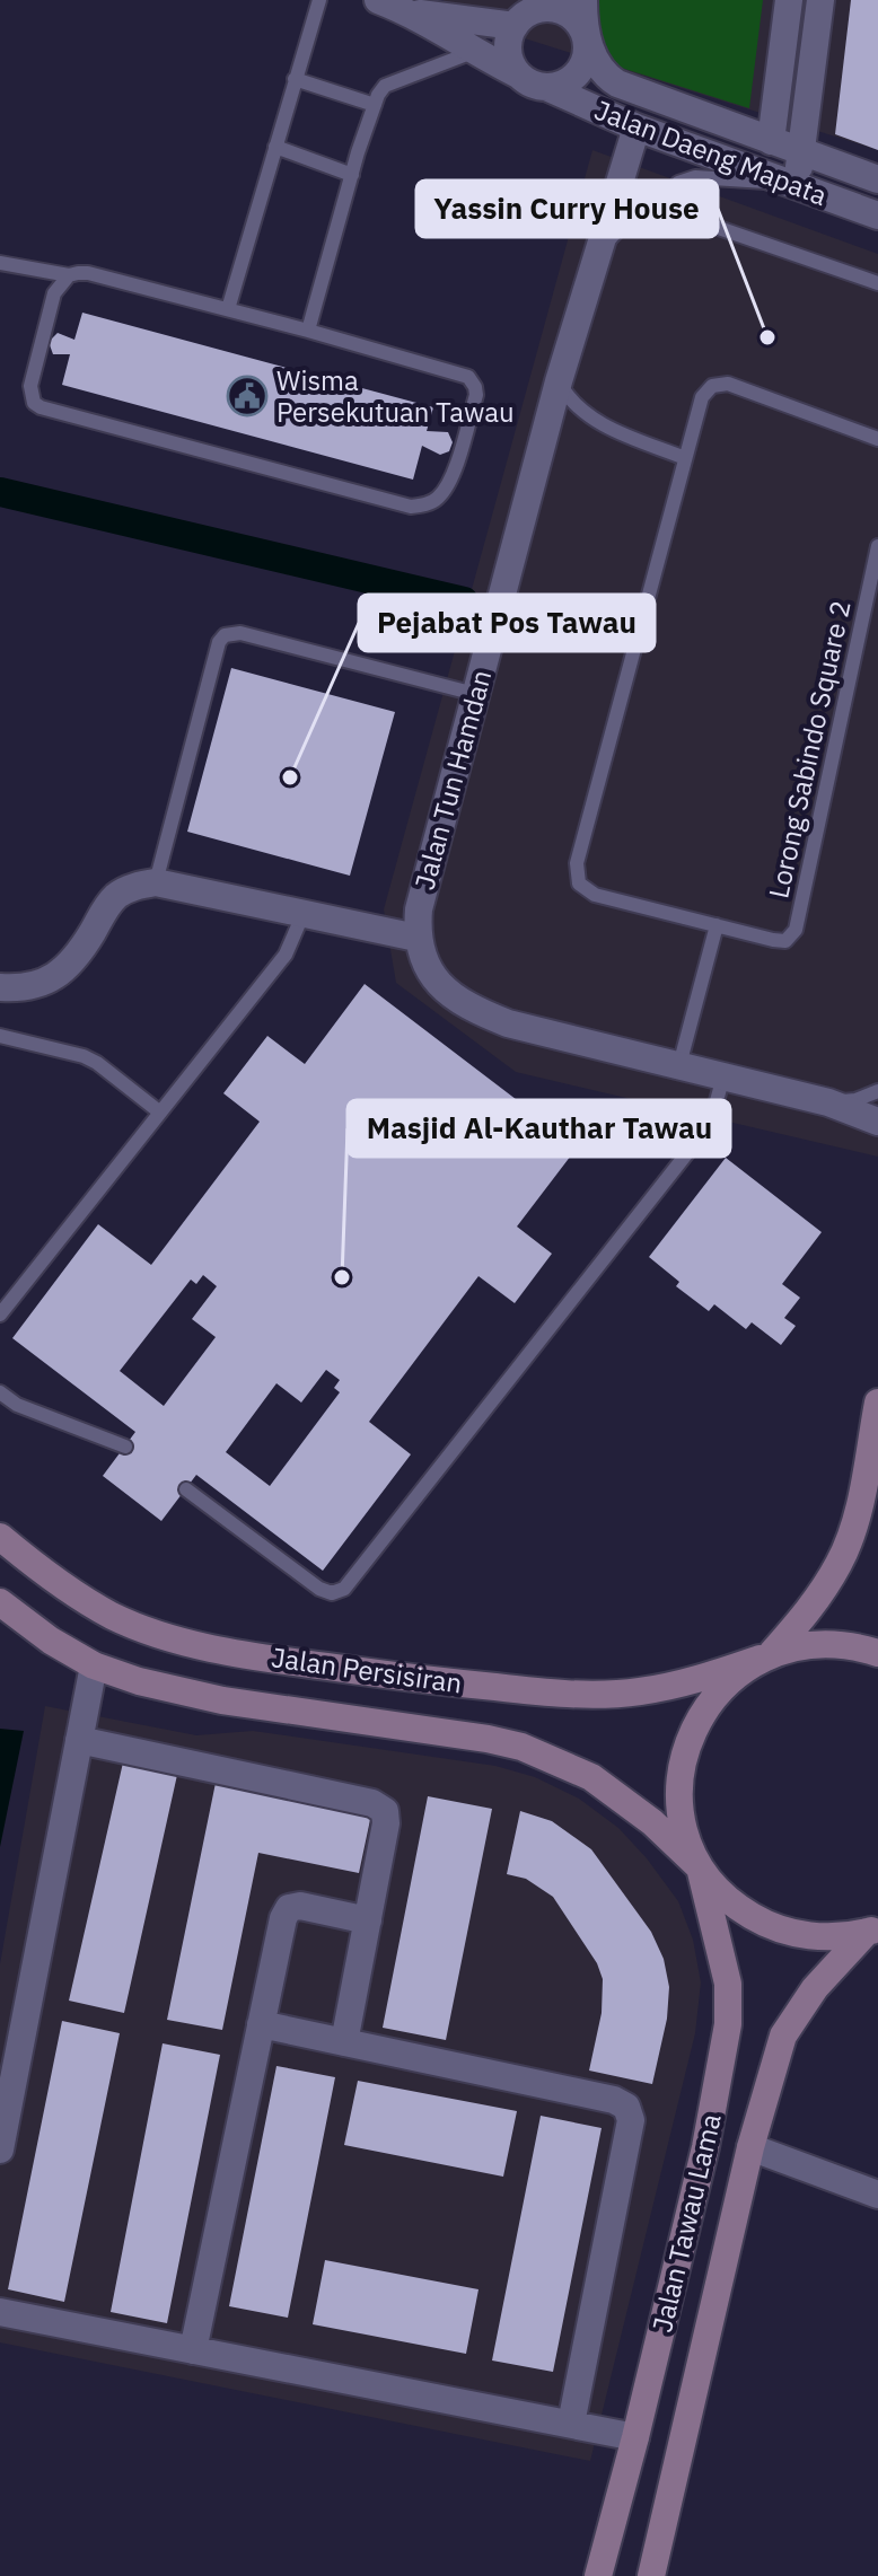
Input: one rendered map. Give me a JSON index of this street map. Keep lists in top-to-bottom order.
{
  "streets": {
    "main road": ["Jalan Persisiran", "Jalan Tawau Lama"],
    "street": ["Jalan Daeng Mapata", "Jalan Tun Hamdan"],
    "lane": ["Lorong Sabindo Square 2"]
  },
  "crossings": [
    ["Jalan Daeng Mapata", "Jalan Tun Hamdan"],
    ["Jalan Persisiran", "Jalan Tawau Lama"]
  ],
  "places": {
    "other": ["Yassin Curry House", "Pejabat Pos Tawau", "Masjid Al-Kauthar Tawau"],
    "public building": ["Wisma Persekutuan Tawau"]
  }
}
